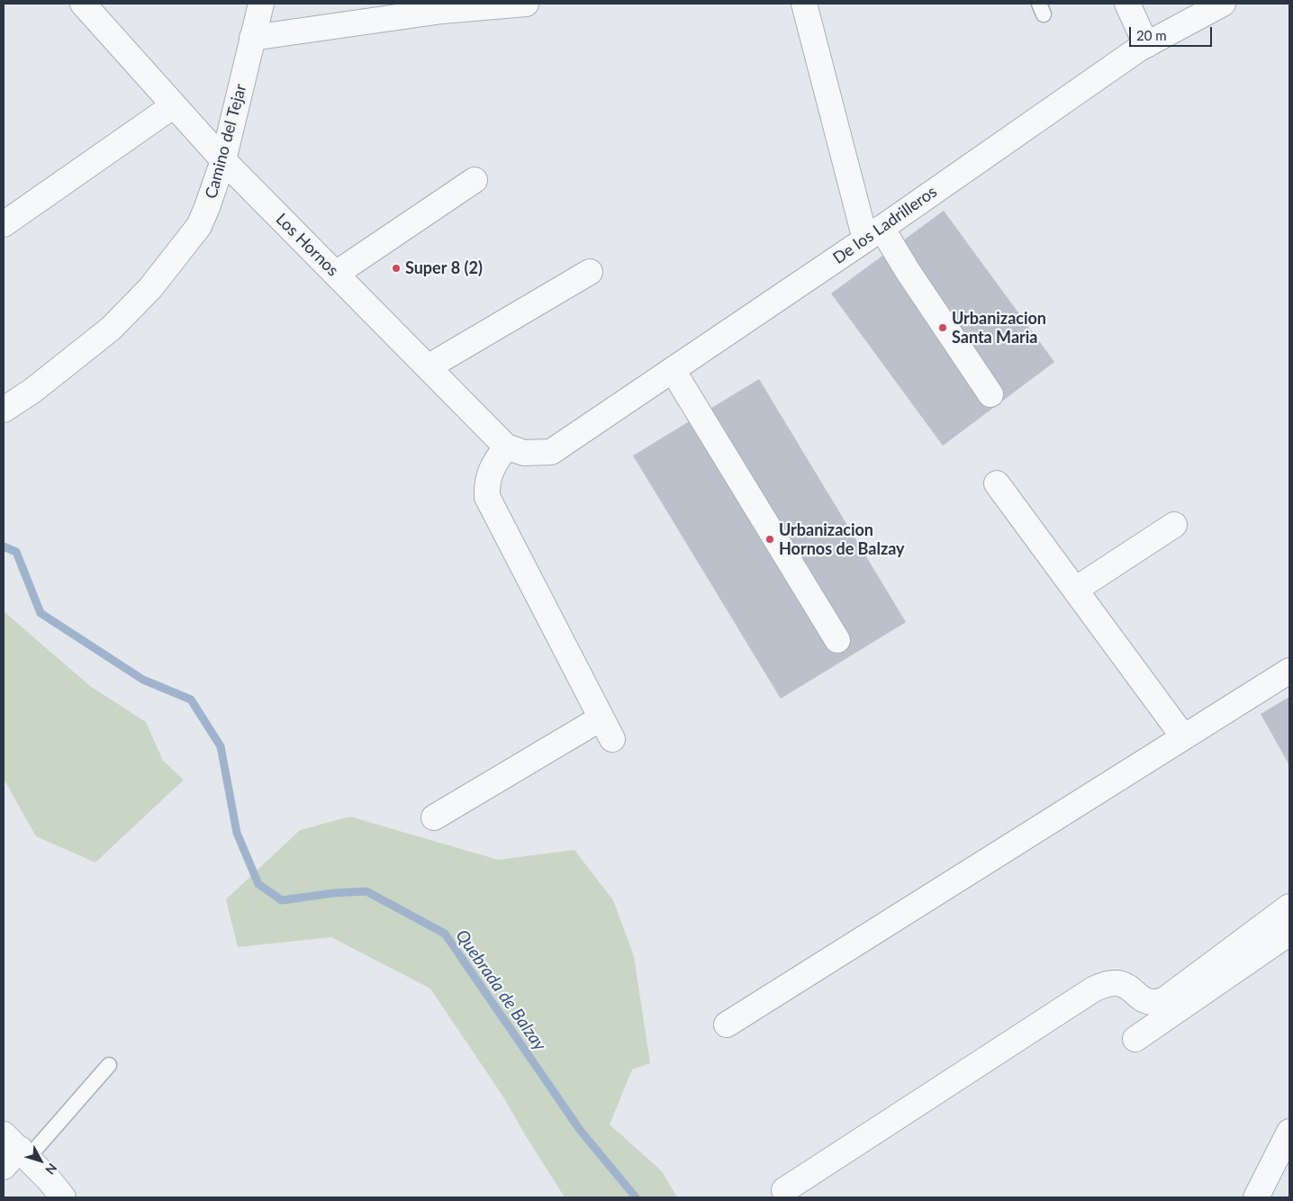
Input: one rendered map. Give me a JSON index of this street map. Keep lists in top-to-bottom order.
{
  "streets": {
    "street": ["Camino del Tejar", "De los Ladrilleros", "Los Hornos"]
  },
  "crossings": [
    ["Camino del Tejar", "Los Hornos"],
    ["De los Ladrilleros", "Los Hornos"]
  ],
  "water": ["Quebrada de Balzay"],
  "places": ["Super 8 (2)", "Urbanizacion Santa Maria", "Urbanizacion Hornos de Balzay"],
  "scale_bar": "20 m",
  "north": "bottom right"
}
